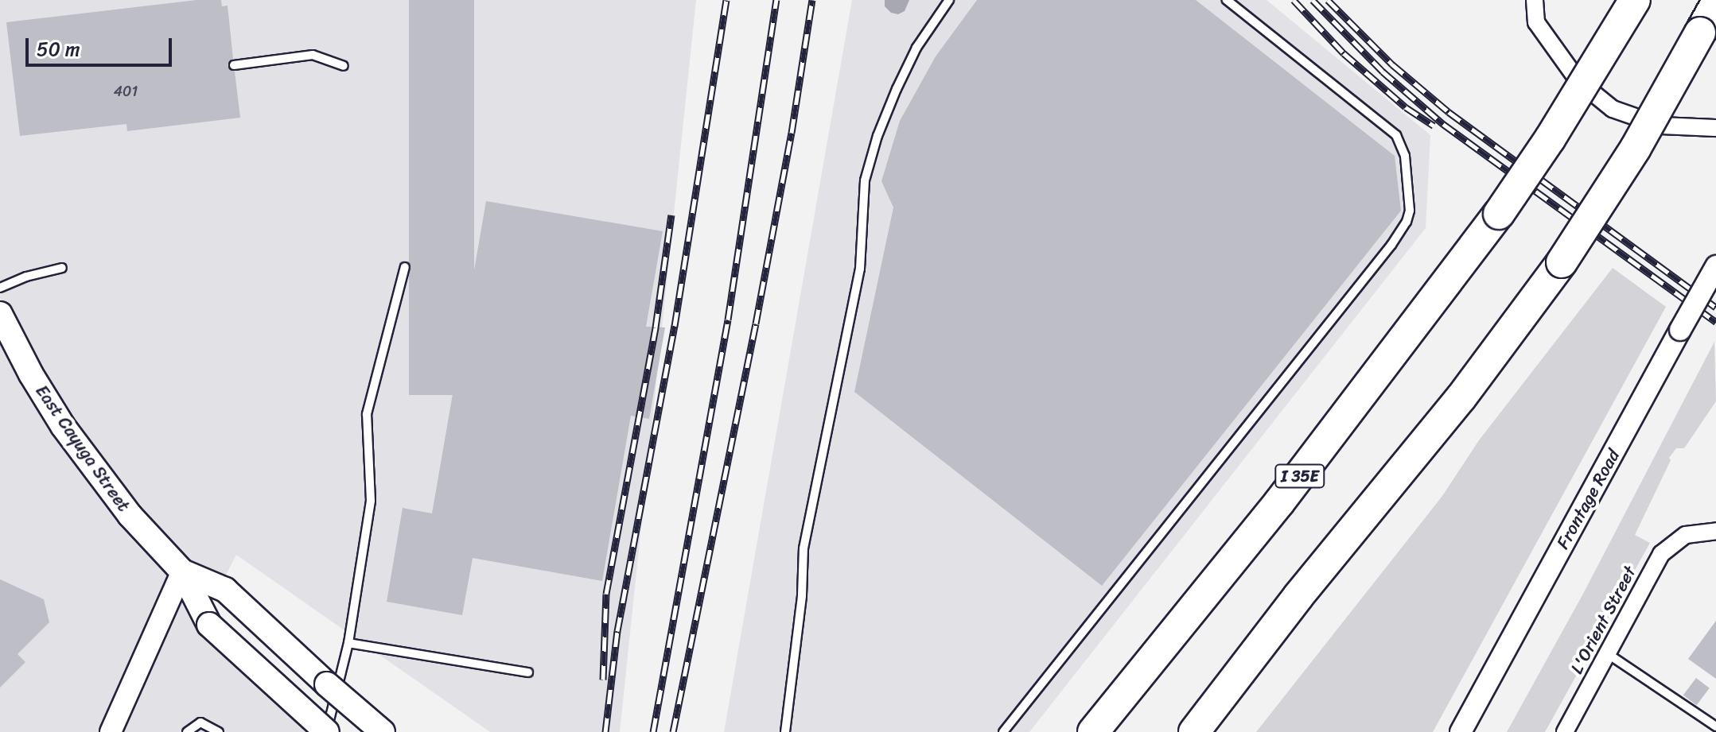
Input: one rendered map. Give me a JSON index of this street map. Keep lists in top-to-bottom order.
{
  "streets": {
    "highway": ["I 35E"],
    "main road": ["East Cayuga Street"],
    "street": ["Frontage Road", "L'Orient Street"]
  },
  "house_numbers": ["401"],
  "scale_bar": "50 m"
}
